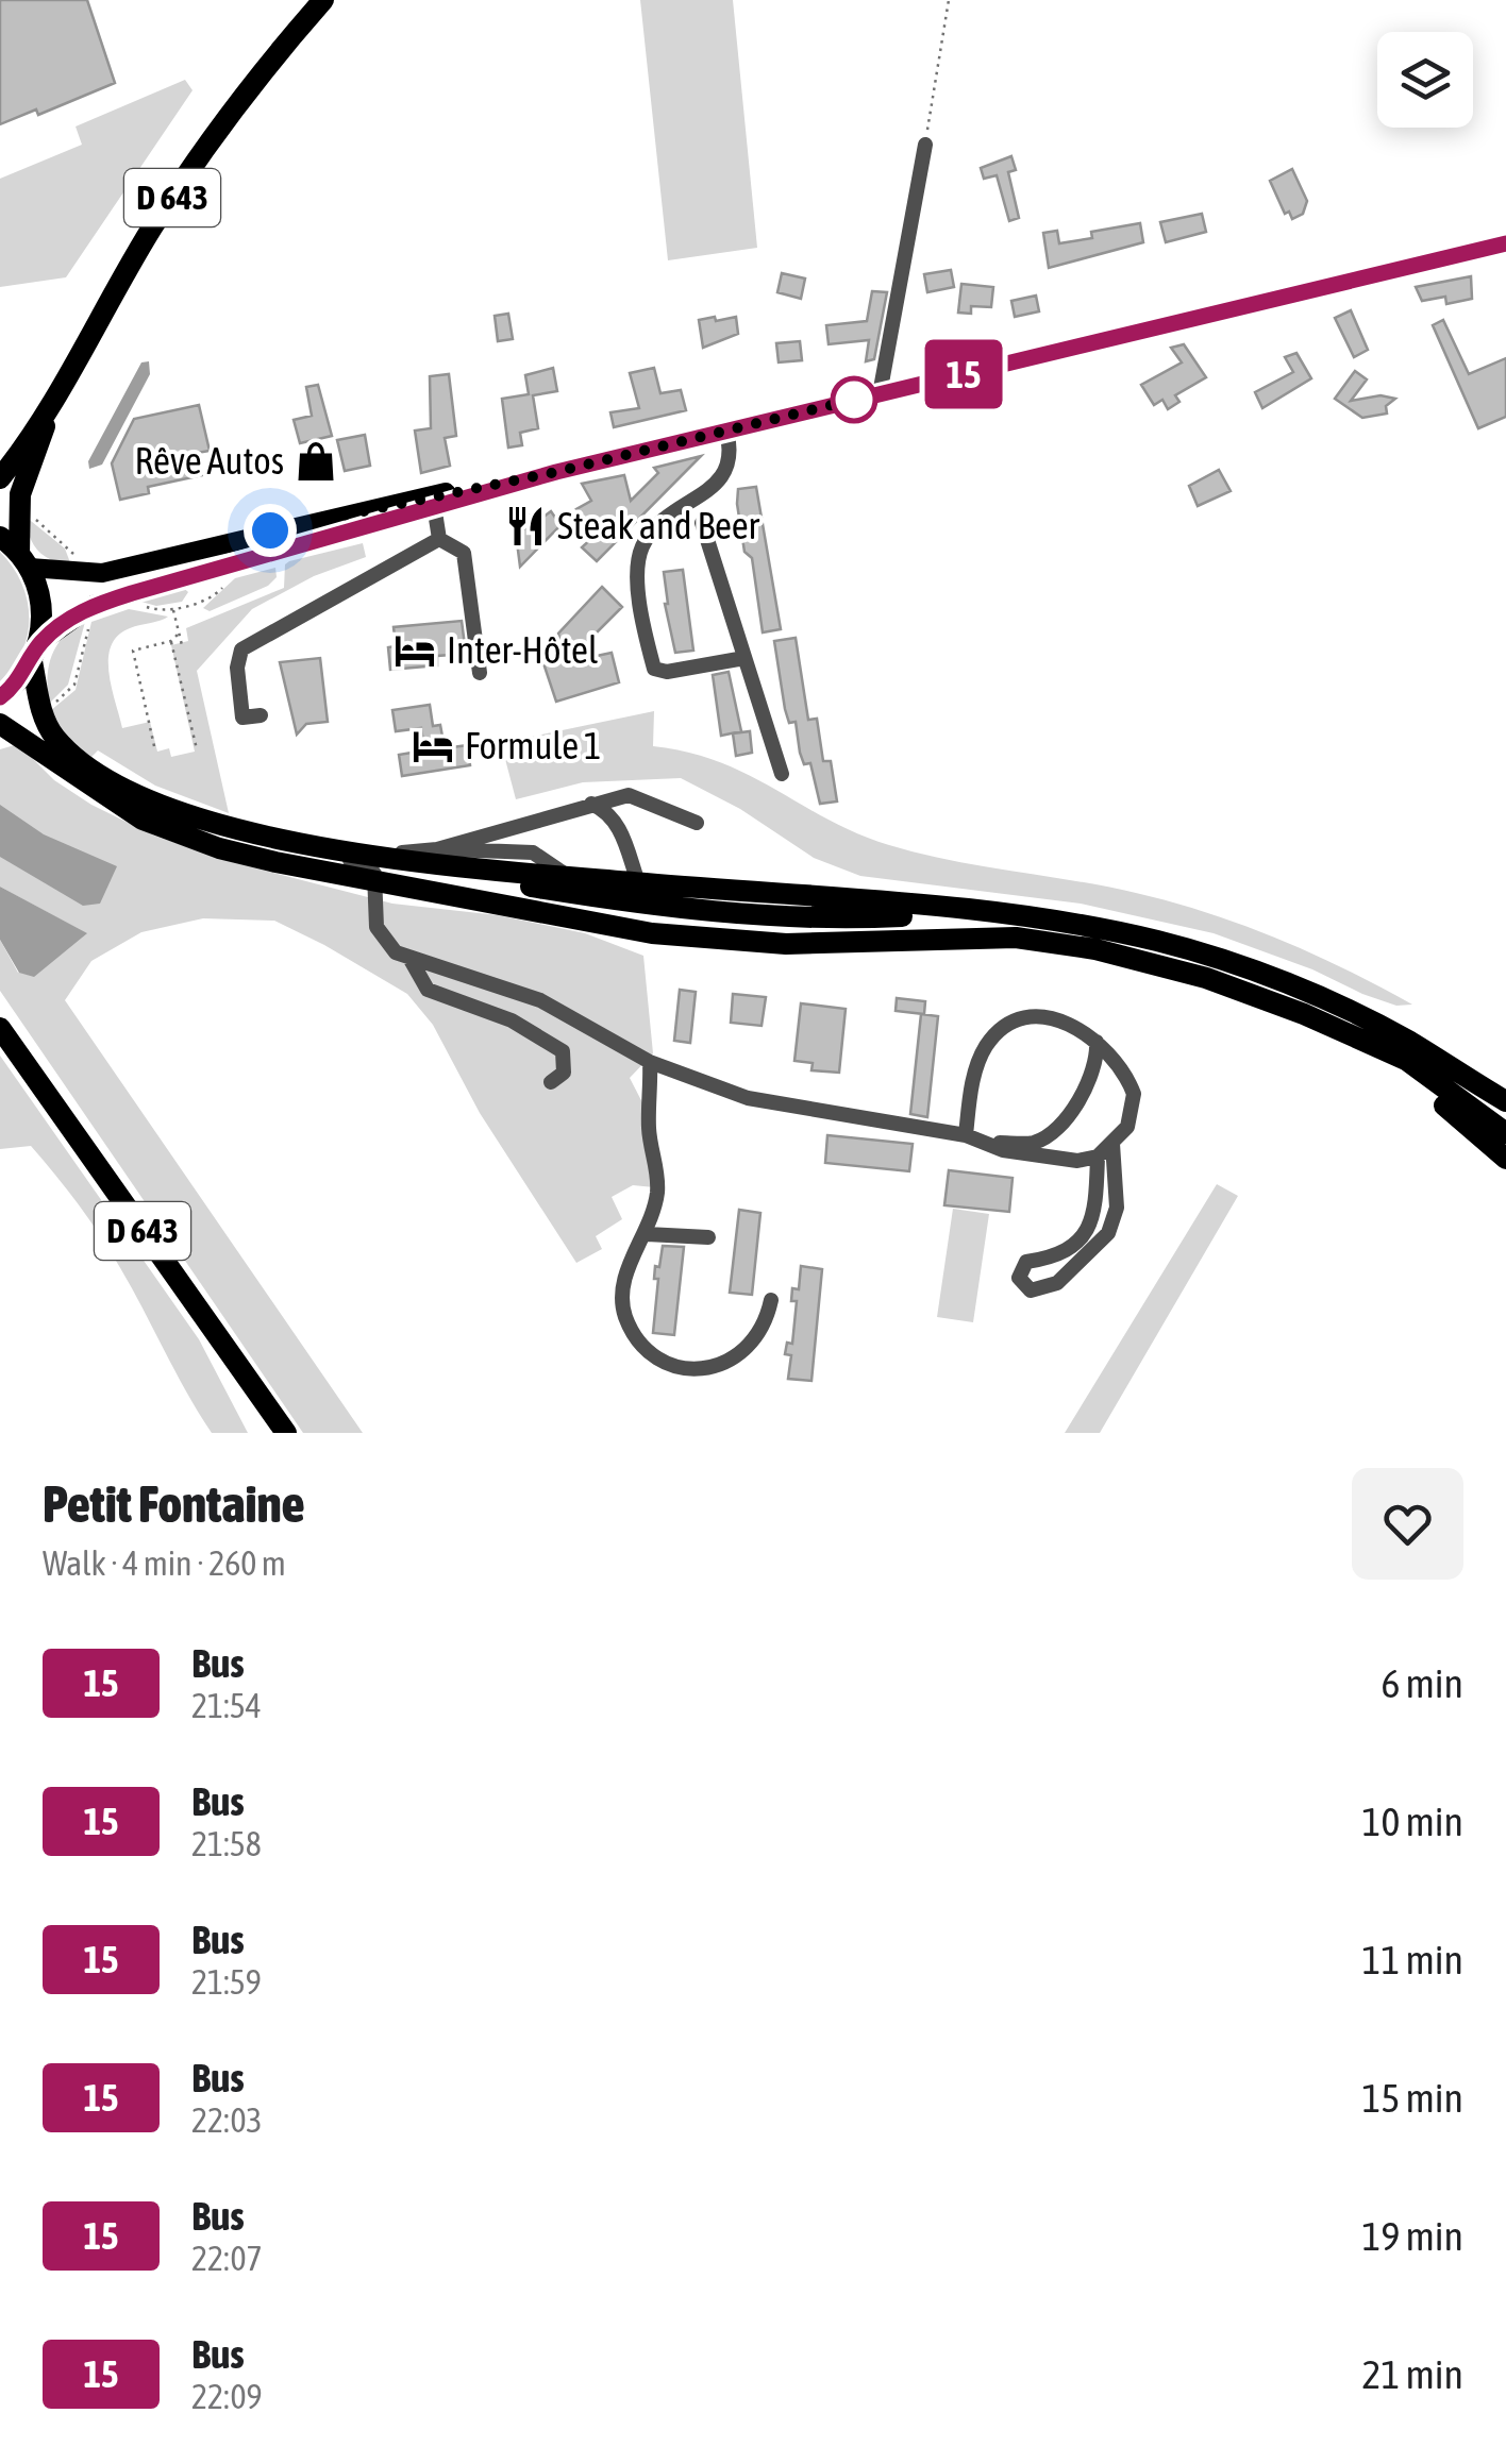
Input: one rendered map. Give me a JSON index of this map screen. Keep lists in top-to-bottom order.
{
  "streets": {
    "highway": ["D 643"]
  },
  "places": {
    "shop": ["Rêve Autos"],
    "restaurant": ["Steak and Beer"],
    "hotel": ["Inter-Hôtel", "Formule 1"]
  },
  "lines": ["bus line 15"],
  "page": {
    "on_map": "15",
    "heading": ["Petit Fontaine", "Walk · 4 min · 260 m"],
    "list": [
      {
        "mark": "15",
        "name": "Bus",
        "note": "21:54",
        "value": "6 min"
      },
      {
        "mark": "15",
        "name": "Bus",
        "note": "21:58",
        "value": "10 min"
      },
      {
        "mark": "15",
        "name": "Bus",
        "note": "21:59",
        "value": "11 min"
      },
      {
        "mark": "15",
        "name": "Bus",
        "note": "22:03",
        "value": "15 min"
      },
      {
        "mark": "15",
        "name": "Bus",
        "note": "22:07",
        "value": "19 min"
      },
      {
        "mark": "15",
        "name": "Bus",
        "note": "22:09",
        "value": "21 min"
      }
    ]
  }
}
